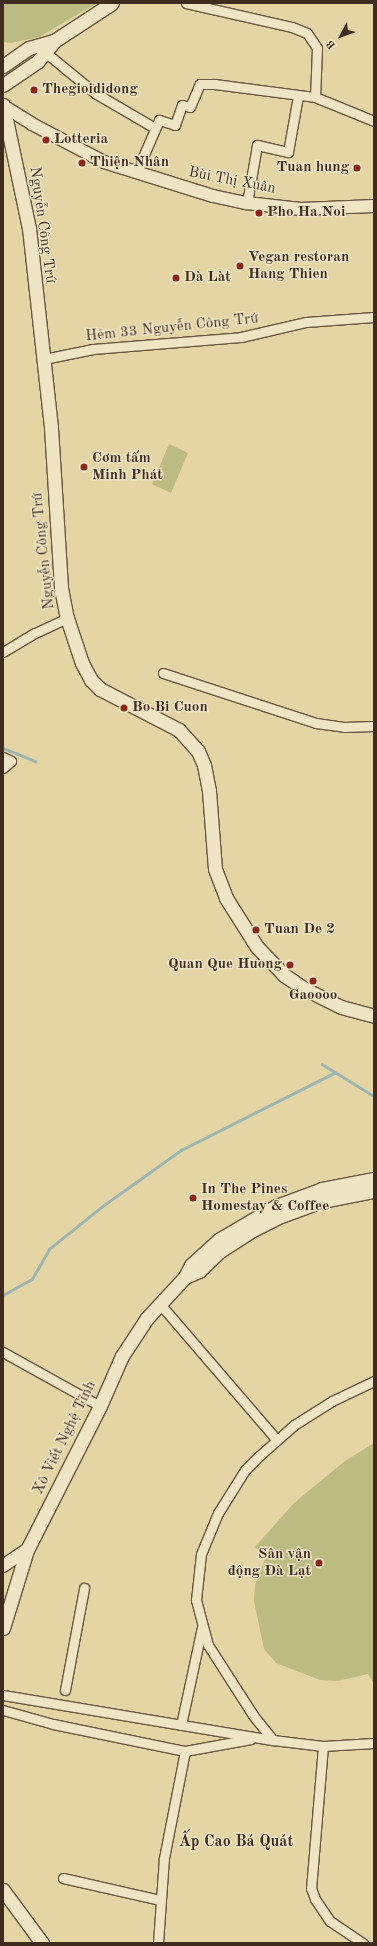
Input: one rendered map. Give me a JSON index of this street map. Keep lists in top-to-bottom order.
{
  "streets": {
    "main road": ["Nguyễn Công Trứ", "Xô Viết Nghệ Tĩnh"],
    "street": ["Bùi Thị Xuân", "Hẻm 33 Nguyễn Công Trứ"]
  },
  "crossings": [
    ["Bùi Thị Xuân", "Nguyễn Công Trứ"],
    ["Nguyễn Công Trứ", "Hẻm 33 Nguyễn Công Trứ"]
  ],
  "districts": ["Ấp Cao Bá Quát"],
  "places": [
    "Thegioididong",
    "Lotteria",
    "Thiện Nhân",
    "Tuan hung",
    "Pho Ha Noi",
    "Vegan restoran Hang Thien",
    "Dà Làt",
    "Cơm tấm Minh Phát",
    "Bo Bi Cuon",
    "Tuan De 2",
    "Quan Que Huong",
    "Gaoooo",
    "In The Pines Homestay & Coffee",
    "Sân vận động Đà Lạt"
  ],
  "north": "bottom left"
}
